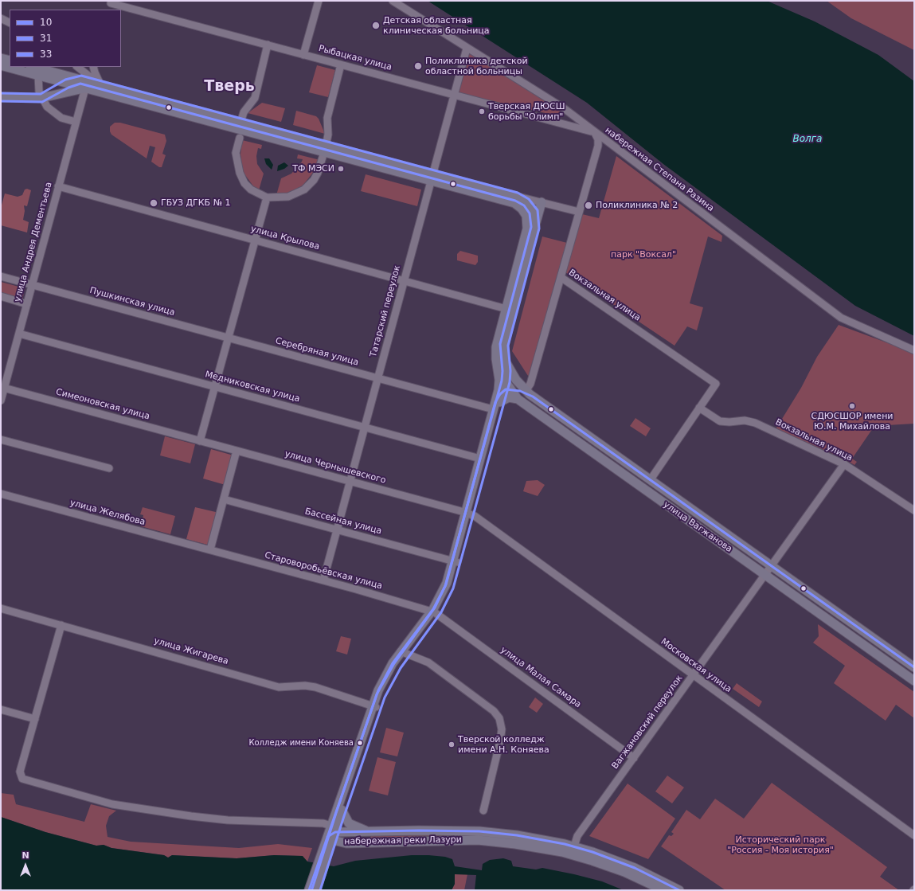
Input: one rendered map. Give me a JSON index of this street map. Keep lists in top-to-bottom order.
{
  "streets": {
    "main road": ["улица Вагжанова", "набережная реки Лазури"],
    "street": [
      "Рыбацкая улица",
      "набережная Степана Разина",
      "улица Крылова",
      "улица Андрея Дементьева",
      "Вокзальная улица",
      "Пушкинская улица",
      "Татарский переулок",
      "Серебряная улица",
      "Медниковская улица",
      "Симеоновская улица",
      "улица Чернышевского",
      "улица Желябова",
      "Бассейная улица",
      "Староворобьёвская улица",
      "улица Жигарева",
      "Московская улица",
      "улица Малая Самара",
      "Вагжановский переулок"
    ]
  },
  "crossings": [
    ["Рыбацкая улица", "набережная Степана Разина"],
    ["Рыбацкая улица", "Татарский переулок"],
    ["набережная Степана Разина", "Татарский переулок"],
    ["улица Крылова", "улица Андрея Дементьева"],
    ["улица Крылова", "Татарский переулок"],
    ["улица Андрея Дементьева", "Пушкинская улица"],
    ["улица Андрея Дементьева", "Медниковская улица"],
    ["улица Андрея Дементьева", "Симеоновская улица"],
    ["Вокзальная улица", "Вагжановский переулок"],
    ["Пушкинская улица", "Серебряная улица"],
    ["Татарский переулок", "Серебряная улица"],
    ["Татарский переулок", "Медниковская улица"],
    ["Татарский переулок", "улица Чернышевского"],
    ["Татарский переулок", "Бассейная улица"],
    ["Татарский переулок", "Староворобьёвская улица"],
    ["Симеоновская улица", "улица Чернышевского"],
    ["улица Чернышевского", "Московская улица"],
    ["улица Желябова", "Староворобьёвская улица"],
    ["улица Вагжанова", "Вагжановский переулок"],
    ["Староворобьёвская улица", "улица Малая Самара"],
    ["Московская улица", "Вагжановский переулок"],
    ["улица Малая Самара", "Вагжановский переулок"],
    ["Вагжановский переулок", "набережная реки Лазури"]
  ],
  "districts": ["Тверь"],
  "water": ["Волга"],
  "parks": ["парк \"Воксал\"", "Исторический парк \"Россия - Моя история\""],
  "places": [
    "Детская областная клиническая больница",
    "Поликлиника детской областной больницы",
    "Тверская ДЮСШ борьбы \"Олимп\"",
    "ТФ МЭСИ",
    "ГБУЗ ДГКБ № 1",
    "Поликлиника № 2",
    "СДЮСШОР имени Ю.М. Михайлова",
    "Колледж имени Коняева",
    "Тверской колледж имени А.Н. Коняева"
  ],
  "lines": ["transit line 33", "transit line 31", "transit line 10"],
  "legend": ["10", "31", "33"],
  "north": "top"
}
